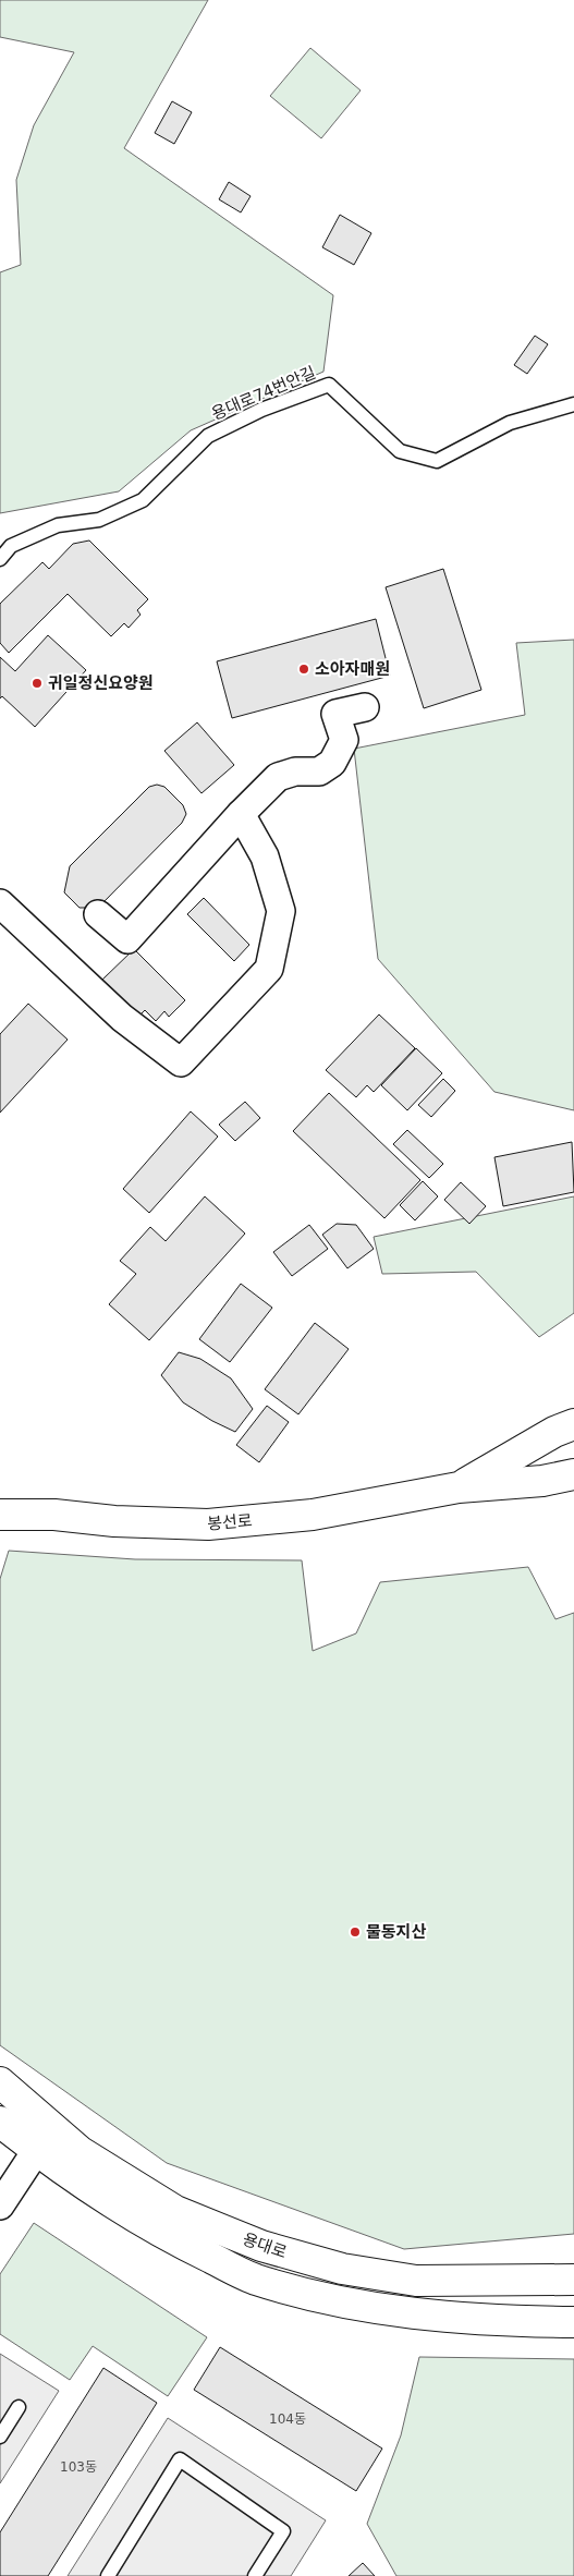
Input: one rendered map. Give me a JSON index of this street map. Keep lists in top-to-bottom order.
{
  "streets": {
    "street": ["봉선로", "용대로"],
    "lane": ["용대로74번안길"]
  },
  "places": ["소아자매원", "귀일정신요양원", "물동지산"],
  "house_numbers": ["104동", "103동"]
}
